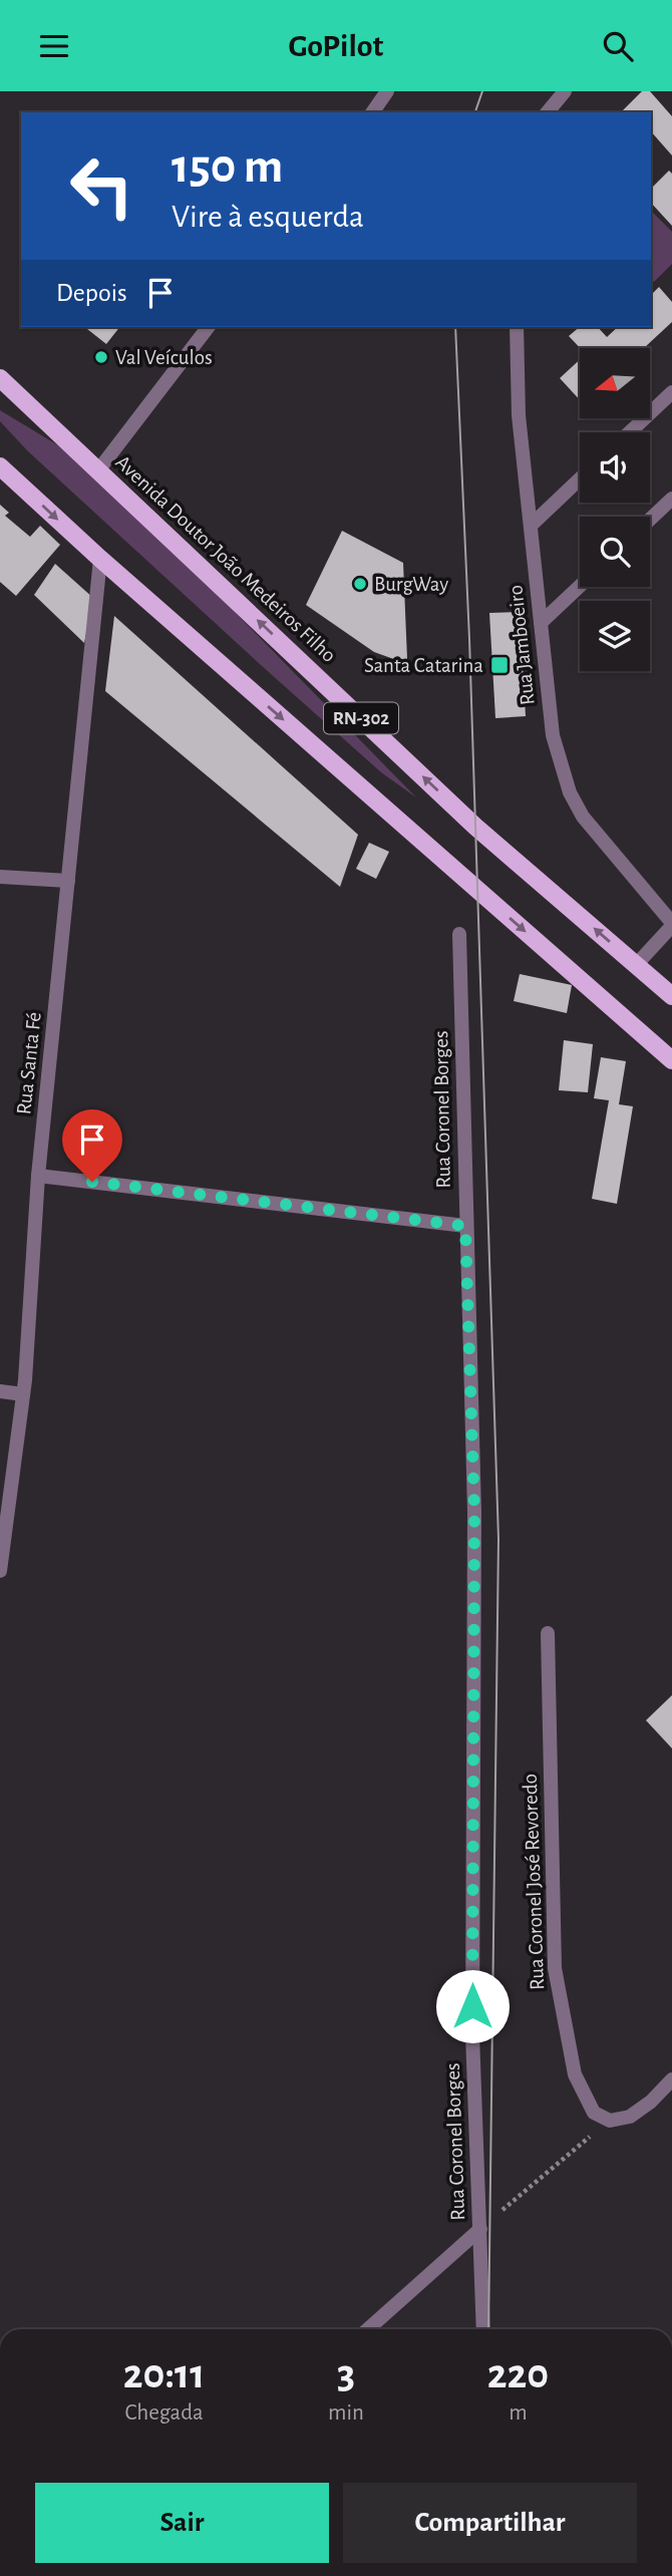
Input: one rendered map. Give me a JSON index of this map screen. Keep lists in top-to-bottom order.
{
  "streets": {
    "main road": ["Avenida Doutor João Medeiros Filho", "RN-302"],
    "street": [
      "Rua Jamboeiro",
      "Rua Santa Fé",
      "Rua Coronel Borges",
      "Rua Coronel José Revoredo"
    ]
  },
  "crossings": [
    ["Avenida Doutor João Medeiros Filho", "Rua Jamboeiro"],
    ["RN-302", "Rua Santa Fé"]
  ],
  "places": {
    "other": ["Val Veículos", "BurgWay"],
    "transit": ["Santa Catarina"]
  },
  "north": "left",
  "page": {
    "header": "GoPilot",
    "turn": ["150 m", "Vire à esquerda"],
    "then": "Depois",
    "eta": [
      "20:11",
      "Chegada",
      "3",
      "min",
      "220",
      "m"
    ],
    "buttons": ["Sair", "Compartilhar"]
  }
}
